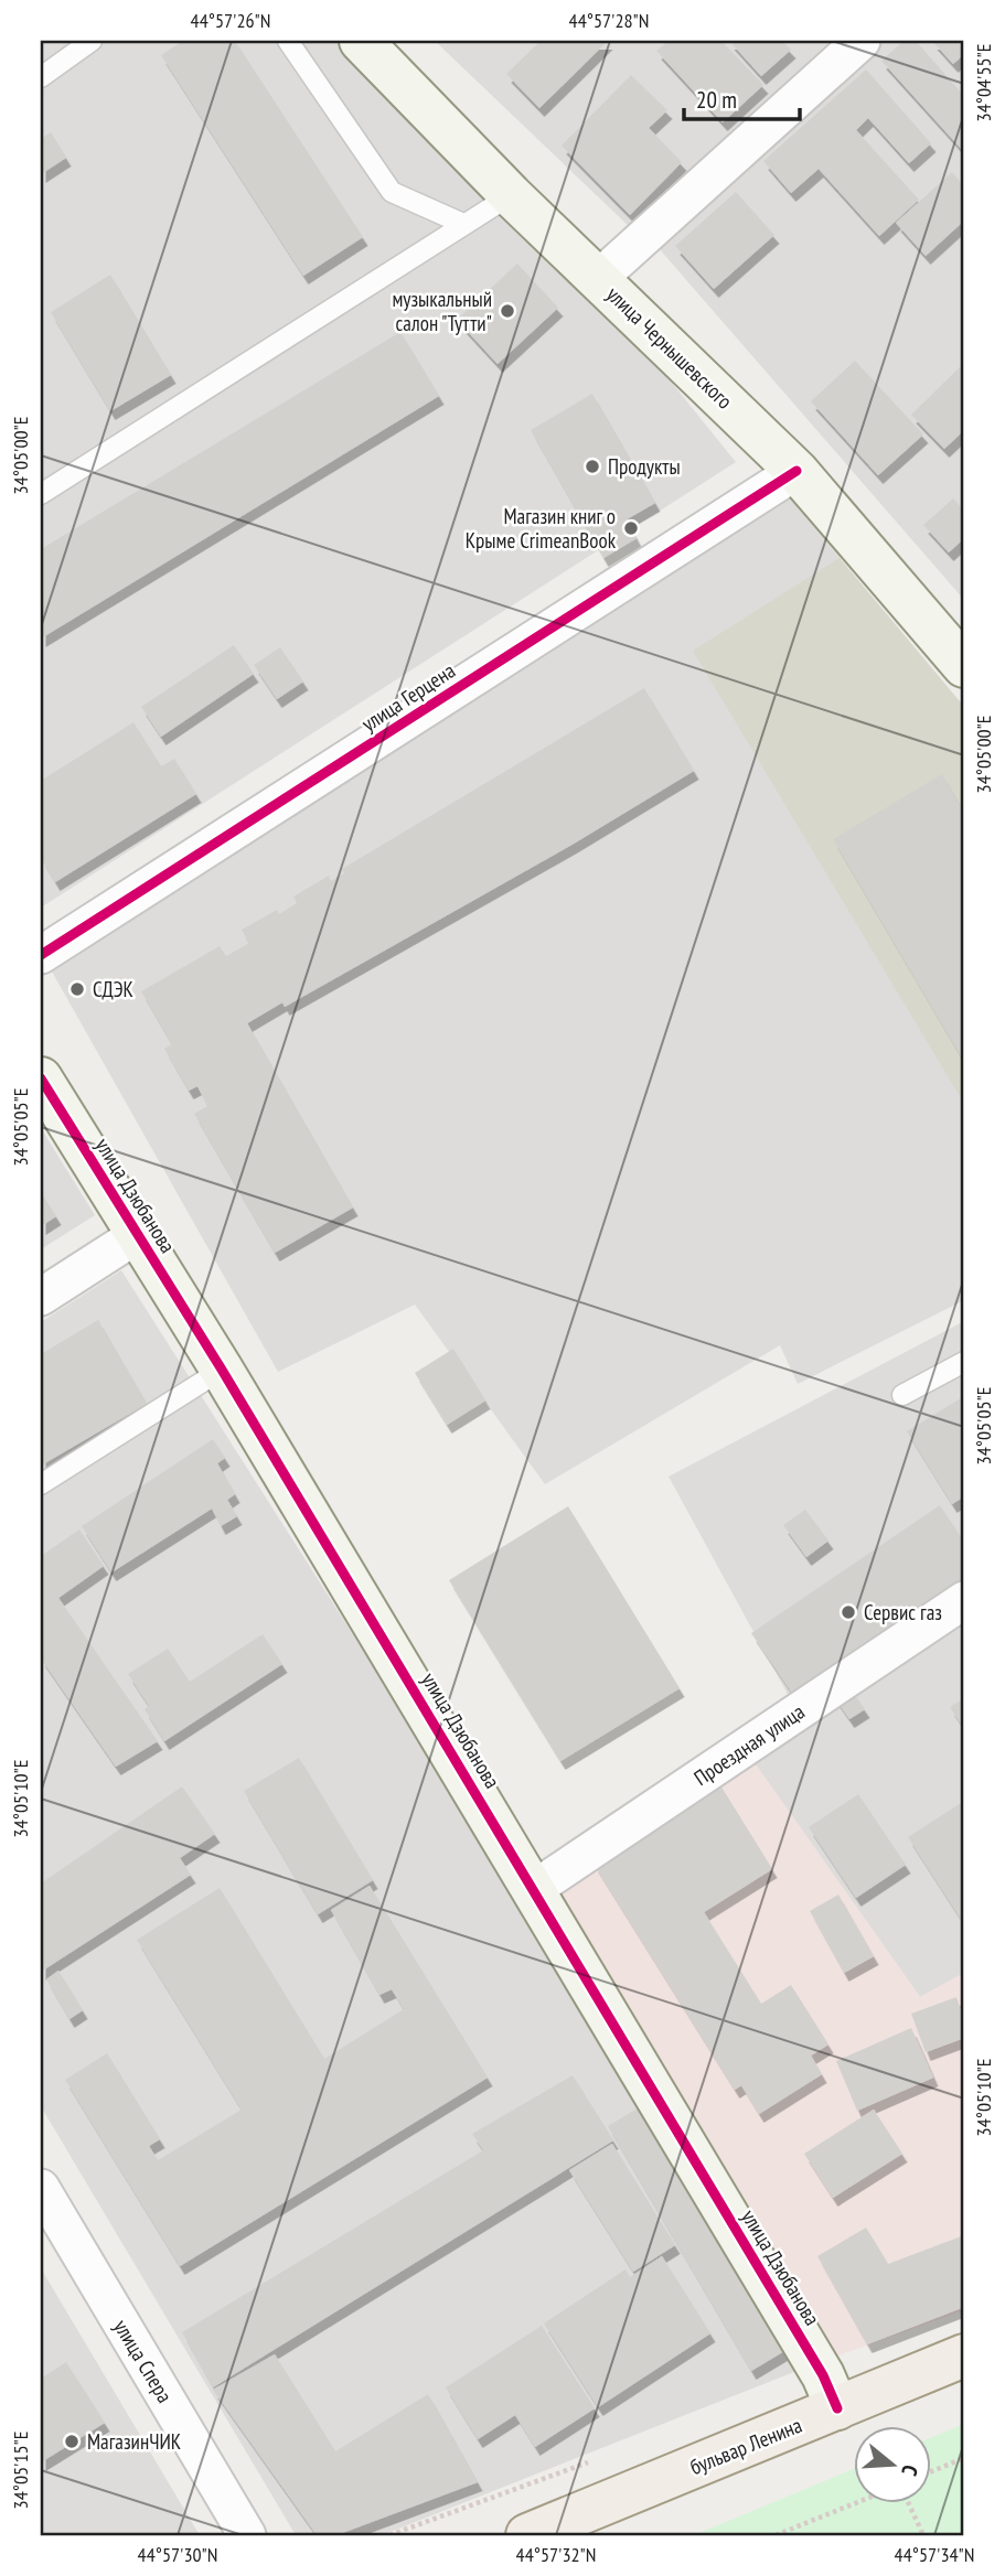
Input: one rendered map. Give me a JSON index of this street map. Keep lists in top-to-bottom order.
{
  "streets": {
    "main road": ["бульвар Ленина"],
    "street": [
      "улица Чернышевского",
      "улица Герцена",
      "улица Дзюбанова",
      "Проездная улица",
      "улица Спера"
    ]
  },
  "crossings": [
    ["улица Чернышевского", "улица Герцена"],
    ["улица Дзюбанова", "Проездная улица"],
    ["улица Дзюбанова", "бульвар Ленина"]
  ],
  "places": [
    "музыкальный салон \"Тутти\"",
    "Продукты",
    "Магазин книг о Крыме CrimeanBook",
    "СДЭК",
    "Сервис газ",
    "МагазинЧИК"
  ],
  "scale_bar": "20 m",
  "north": "right",
  "coordinates": [
    "44°57'26\"N",
    "44°57'28\"N",
    "34°04'55\"E",
    "34°05'00\"E",
    "34°05'05\"E",
    "34°05'10\"E",
    "34°05'15\"E",
    "44°57'30\"N",
    "44°57'32\"N",
    "44°57'34\"N"
  ]
}
